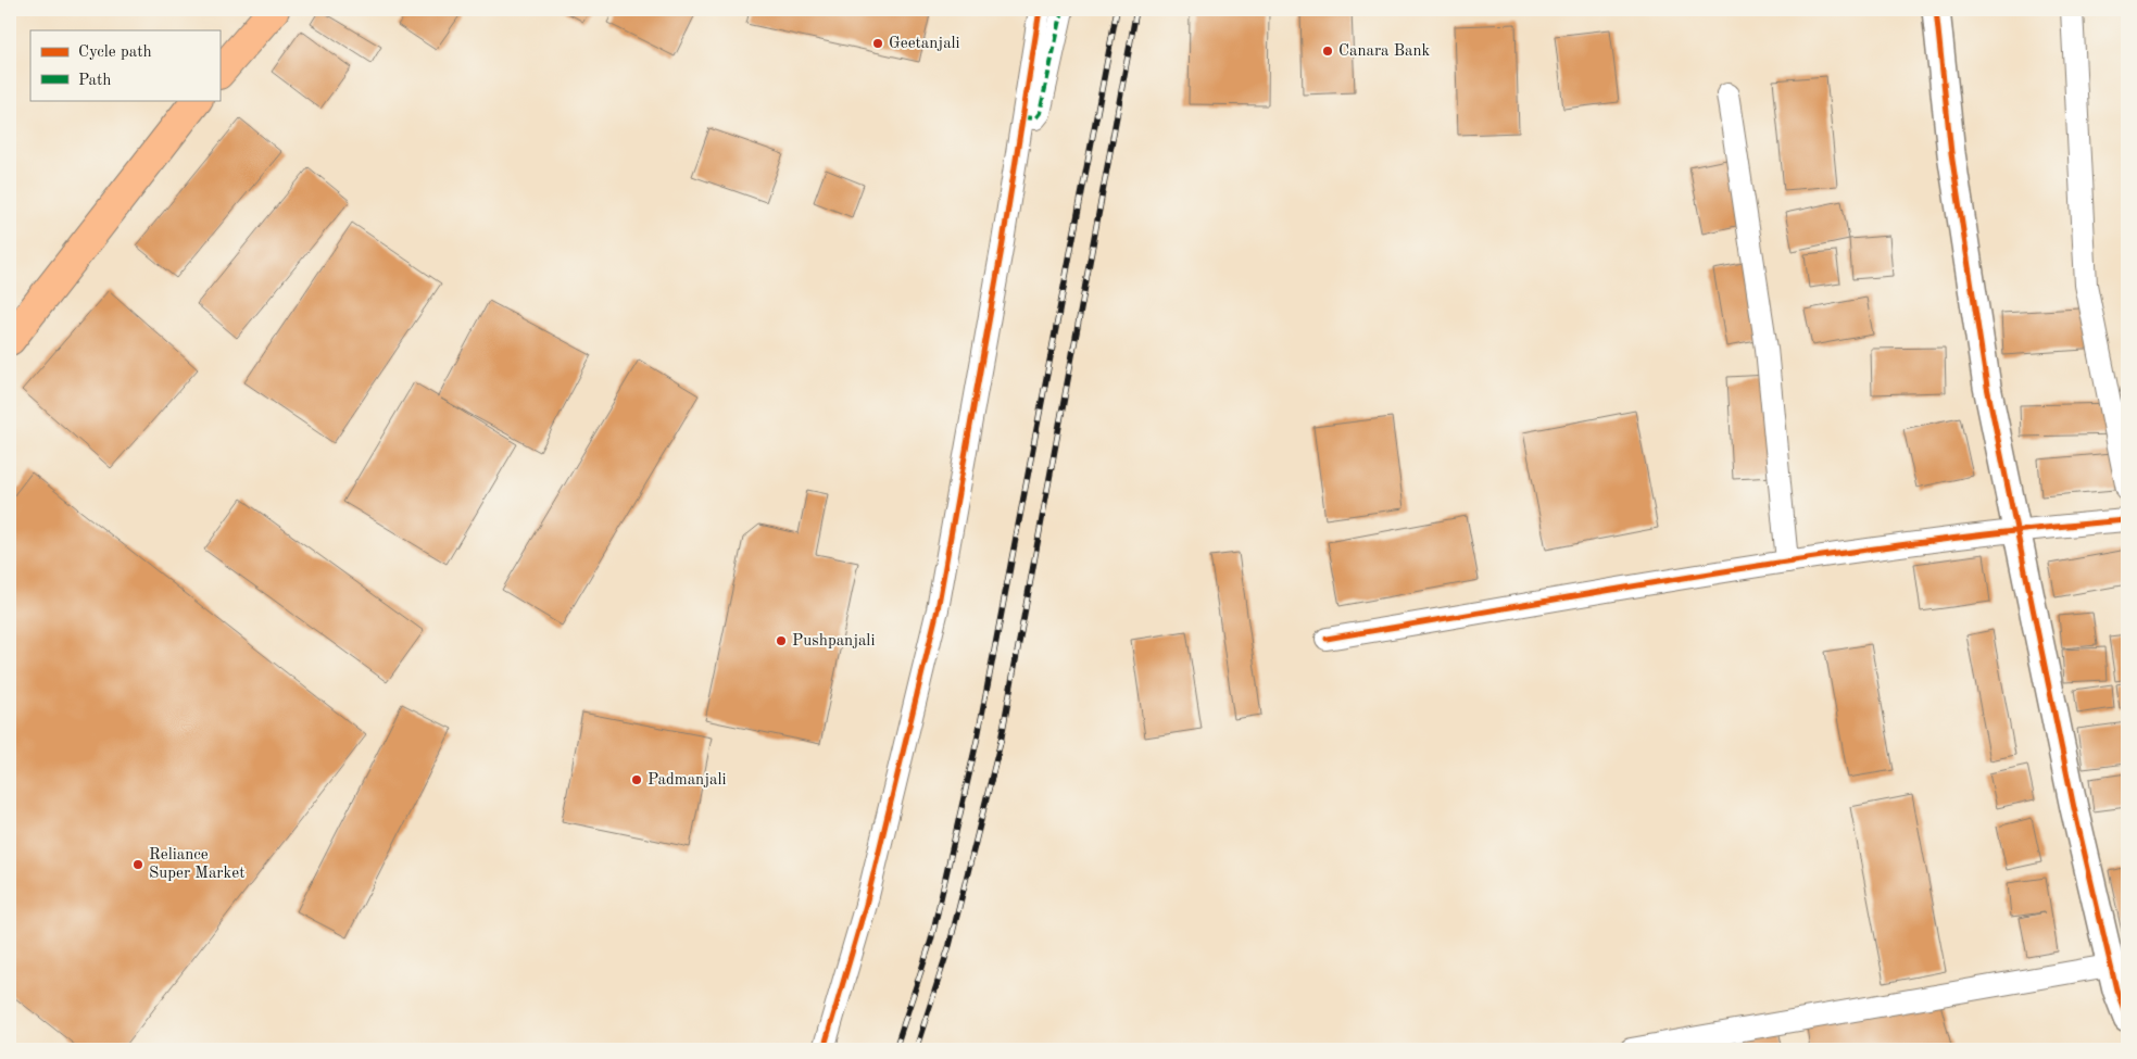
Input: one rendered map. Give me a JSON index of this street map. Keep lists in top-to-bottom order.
{
  "places": [
    "Geetanjali",
    "Canara Bank",
    "Pushpanjali",
    "Padmanjali",
    "Reliance Super Market"
  ],
  "legend": ["Cycle path", "Path"]
}
